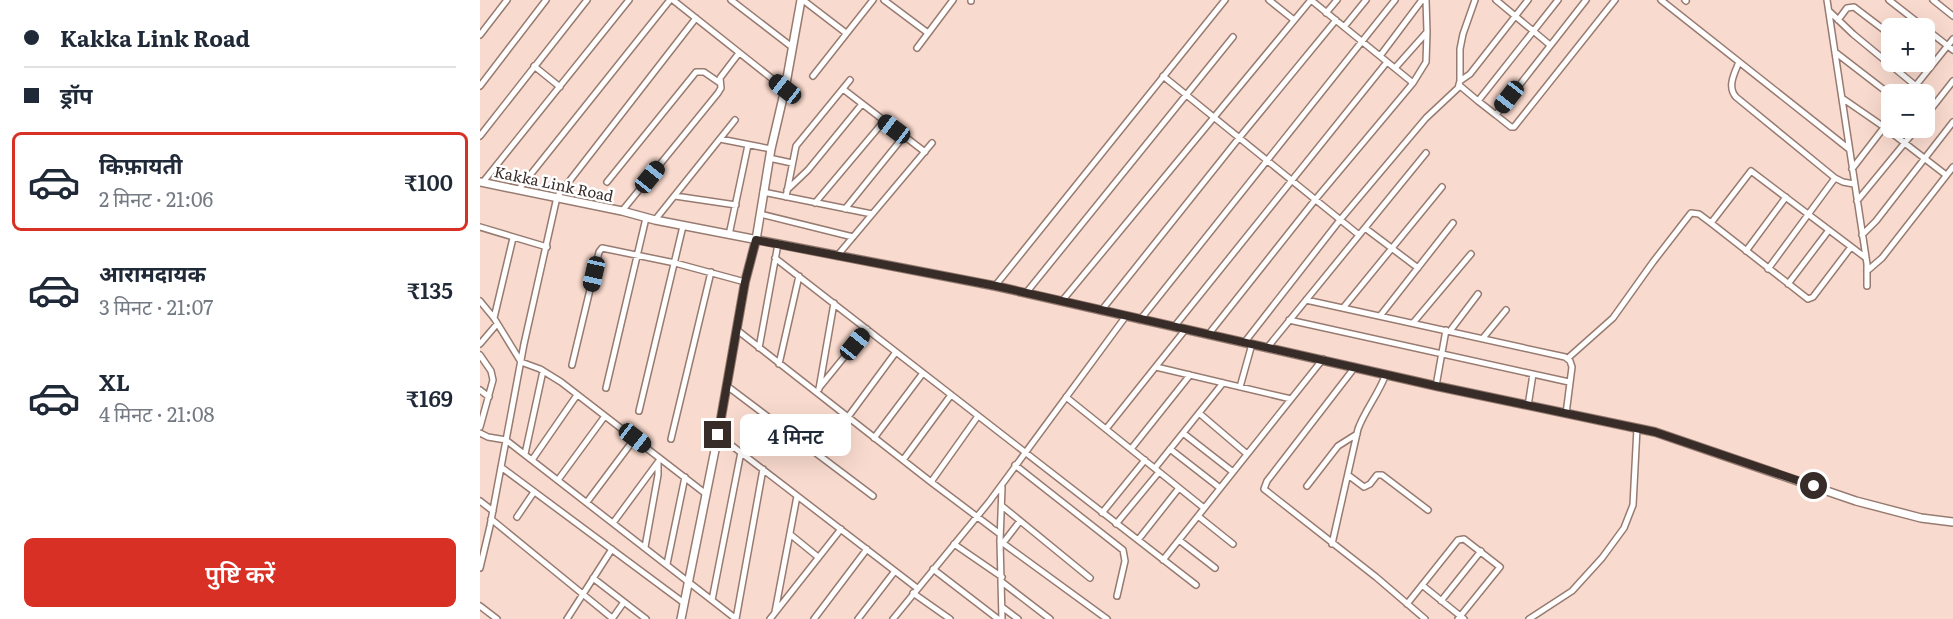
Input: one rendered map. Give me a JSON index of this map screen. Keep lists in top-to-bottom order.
{
  "streets": {
    "street": ["Kakka Link Road"]
  },
  "page": {
    "banner": ["Kakka Link Road", "ड्रॉप"],
    "map_buttons": ["+", "−"],
    "list": [
      {
        "name": "किफ़ायती",
        "note": "2 मिनट · 21:06",
        "value": "₹100"
      },
      {
        "name": "आरामदायक",
        "note": "3 मिनट · 21:07",
        "value": "₹135"
      },
      {
        "name": "XL",
        "note": "4 मिनट · 21:08",
        "value": "₹169"
      }
    ],
    "bubble": "4 मिनट",
    "buttons": "पुष्टि करें"
  }
}
